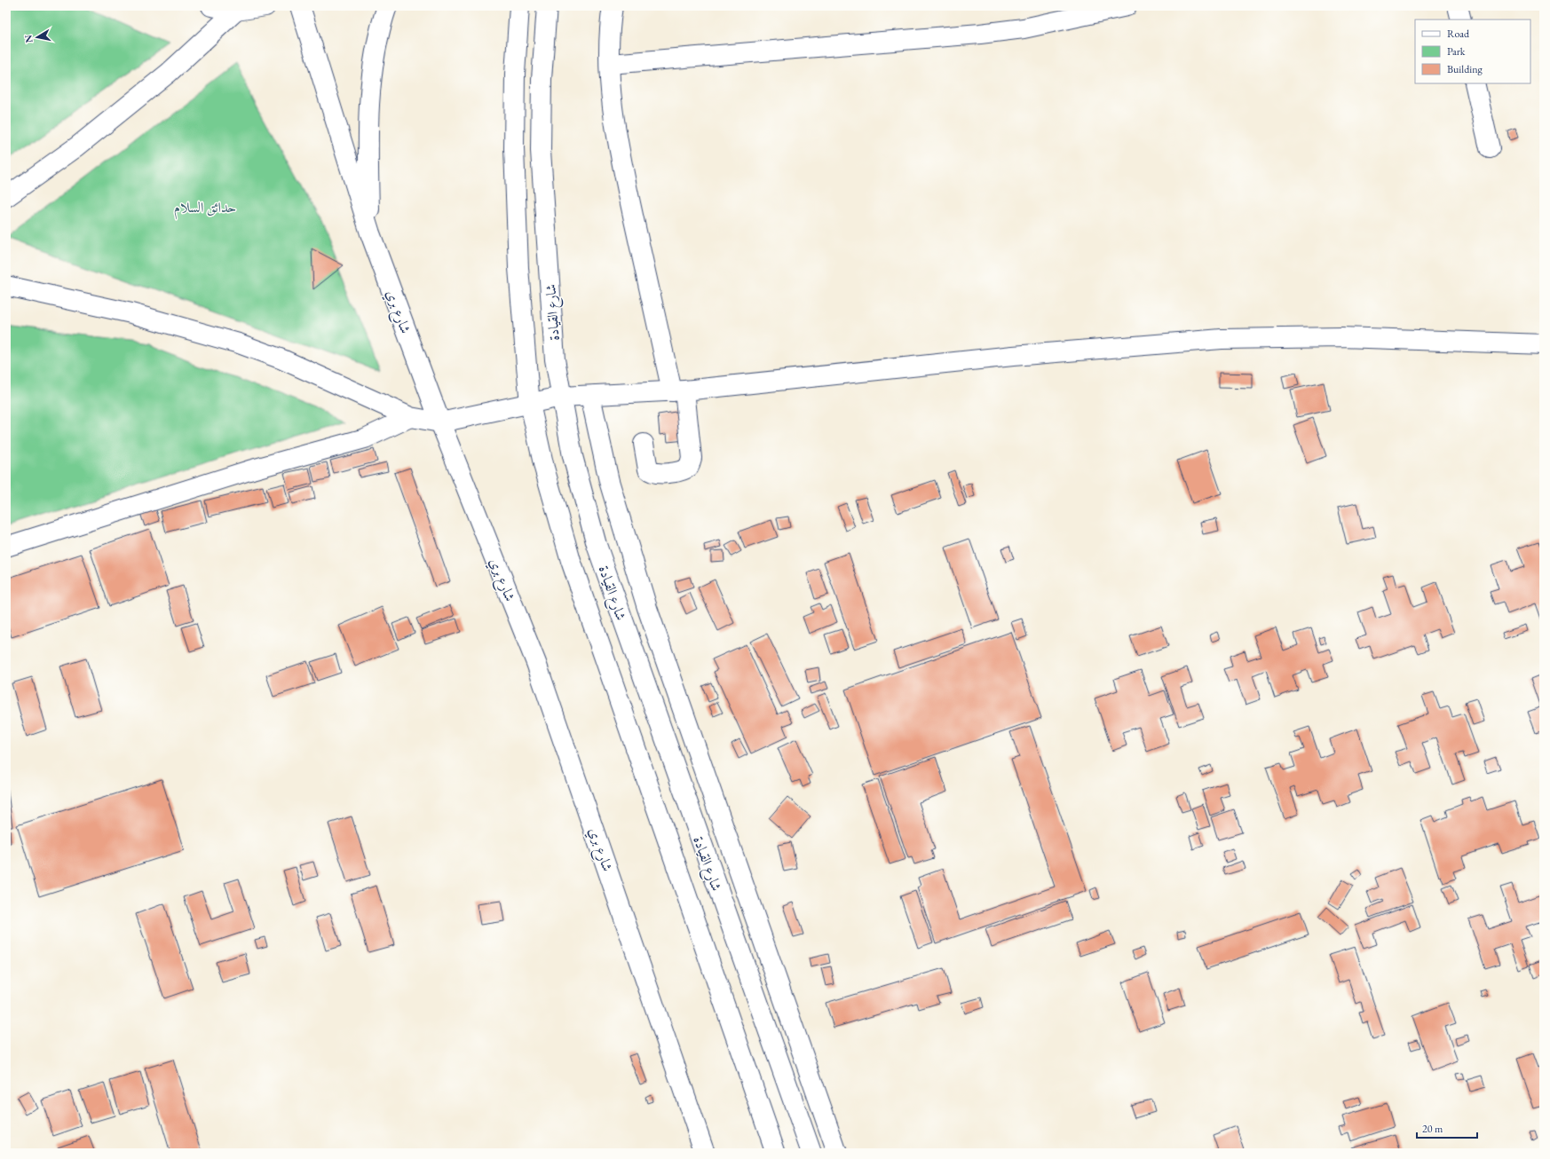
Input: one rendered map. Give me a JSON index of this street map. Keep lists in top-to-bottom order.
{
  "streets": {
    "main road": ["شارع بري", "شارع القيادة"]
  },
  "parks": ["حدائق السلام"],
  "legend": ["Road", "Park", "Building"],
  "scale_bar": "20 m",
  "north": "left"
}
